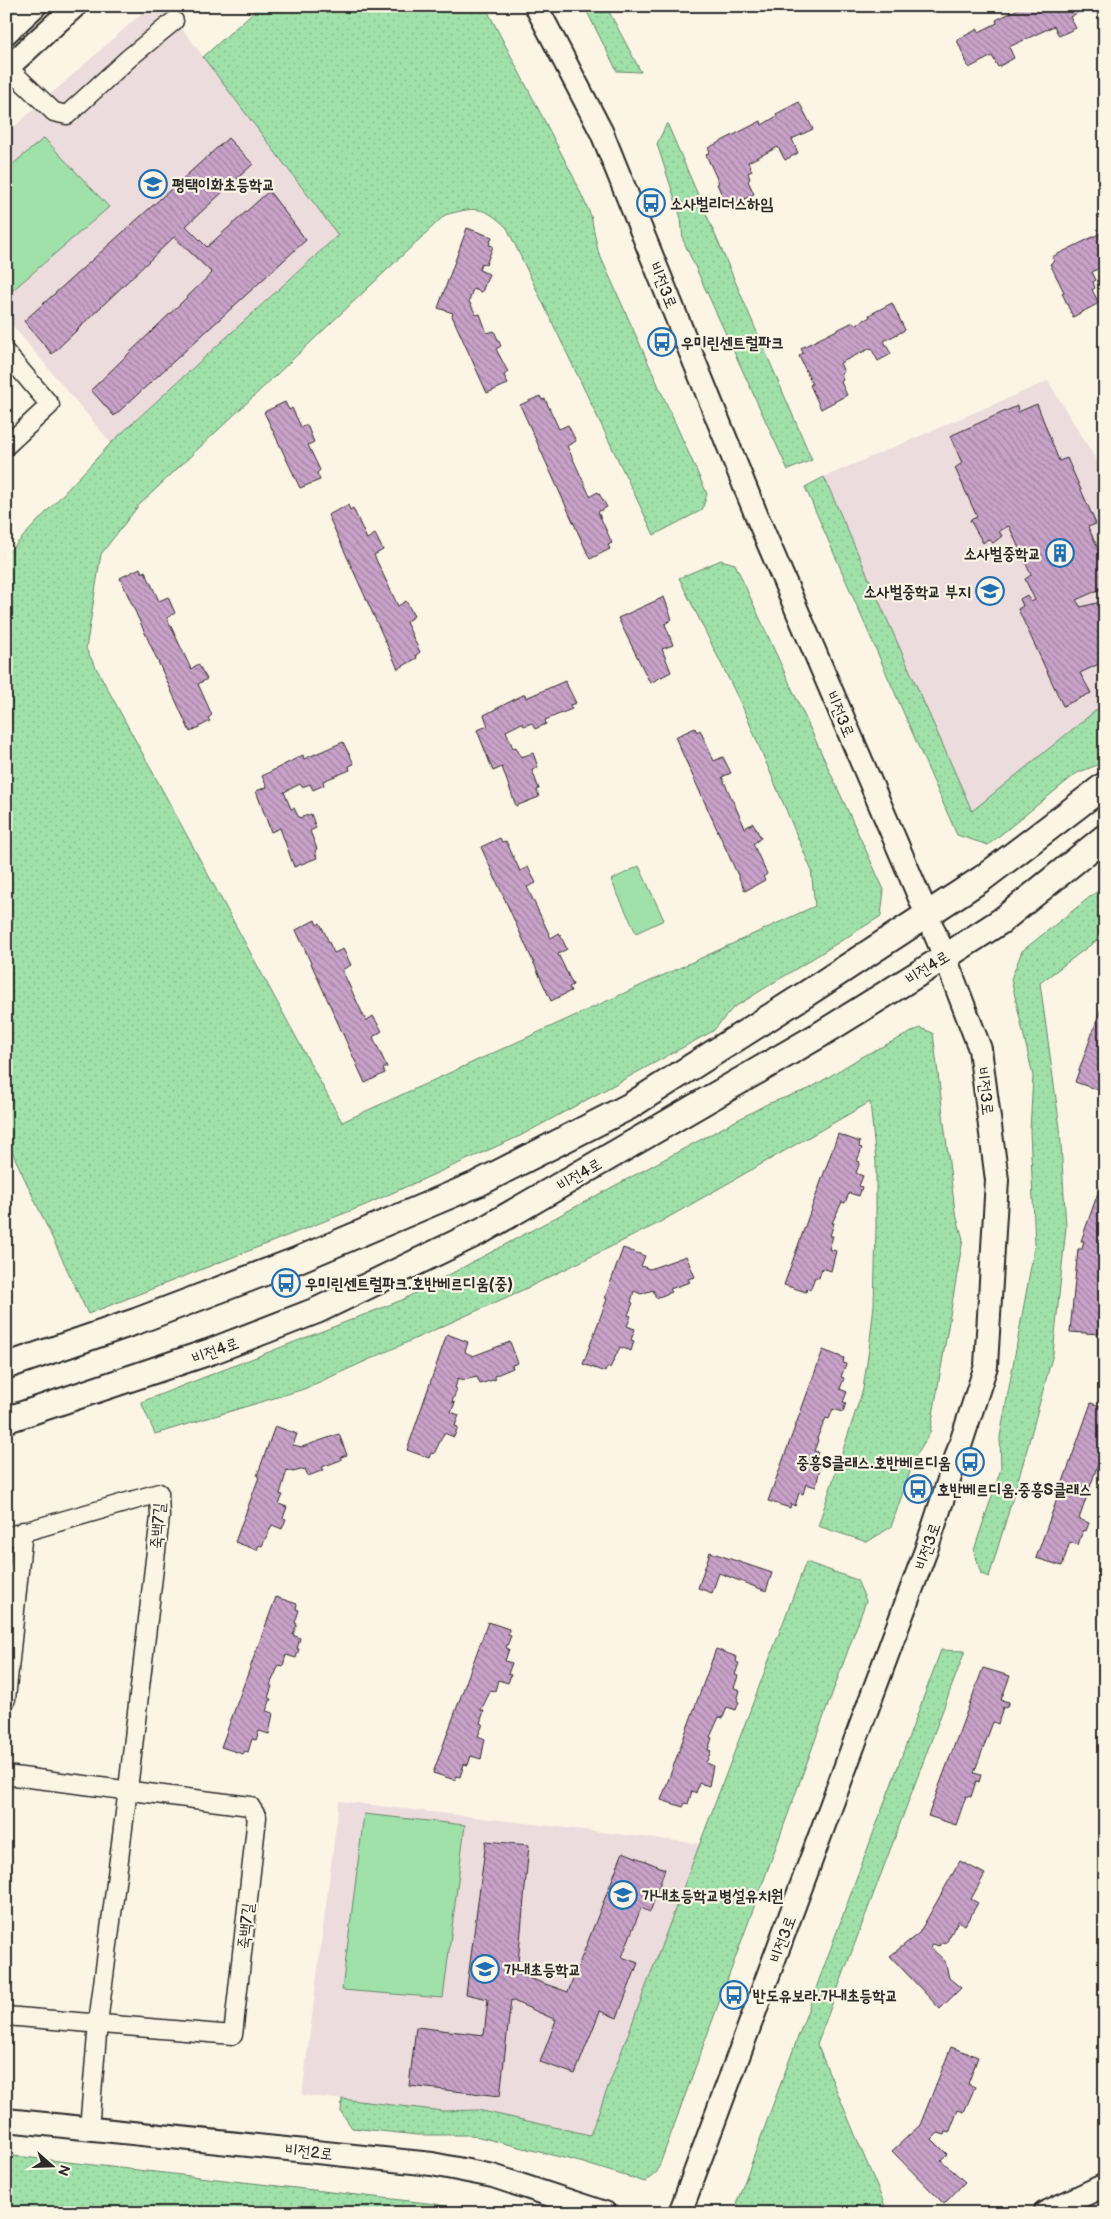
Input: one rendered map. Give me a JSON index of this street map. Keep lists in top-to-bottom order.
{
  "streets": {
    "main road": ["비전4로"],
    "street": ["비전3로", "죽백7길", "비전2로"]
  },
  "crossings": [
    ["비전3로", "비전4로"],
    ["죽백7길", "비전2로"]
  ],
  "places": {
    "school or university": [
      "평택이화초등학교",
      "소사벌중학교 부지",
      "가내초등학교병설유치원",
      "가내초등학교"
    ],
    "bus stop": [
      "소사벌리더스하임",
      "우미린센트럴파크",
      "우미린센트럴파크.호반베르디움(중)",
      "중흥S클래스.호반베르디움",
      "호반베르디움.중흥S클래스",
      "반도유보라.가내초등학교"
    ],
    "building": ["소사벌중학교"]
  },
  "north": "right"
}
